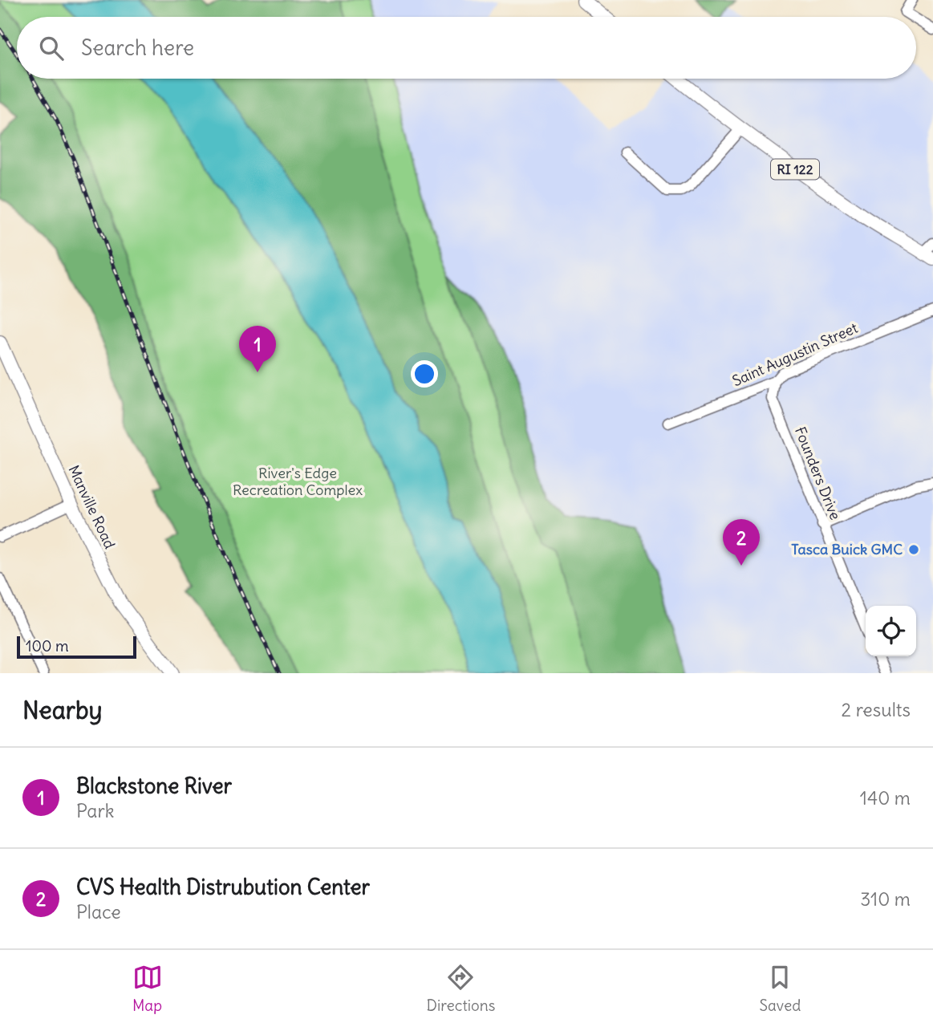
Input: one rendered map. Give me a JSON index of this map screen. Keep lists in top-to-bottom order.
{
  "streets": {
    "main road": ["RI 122", "Manville Road"],
    "street": ["Saint Augustin Street", "Founders Drive"]
  },
  "crossings": [
    ["Saint Augustin Street", "Founders Drive"]
  ],
  "parks": ["River's Edge Recreation Complex"],
  "places": ["Tasca Buick GMC"],
  "scale_bar": "100 m",
  "page": {
    "search": "Search here",
    "pins": ["1", "2"],
    "scale": "100 m",
    "heading": ["Nearby", "2 results"],
    "list": [
      {
        "mark": "1",
        "name": "Blackstone River",
        "note": "Park",
        "value": "140 m"
      },
      {
        "mark": "2",
        "name": "CVS Health Distrubution Center",
        "note": "Place",
        "value": "310 m"
      }
    ],
    "nav": ["Map", "Directions", "Saved"]
  }
}
